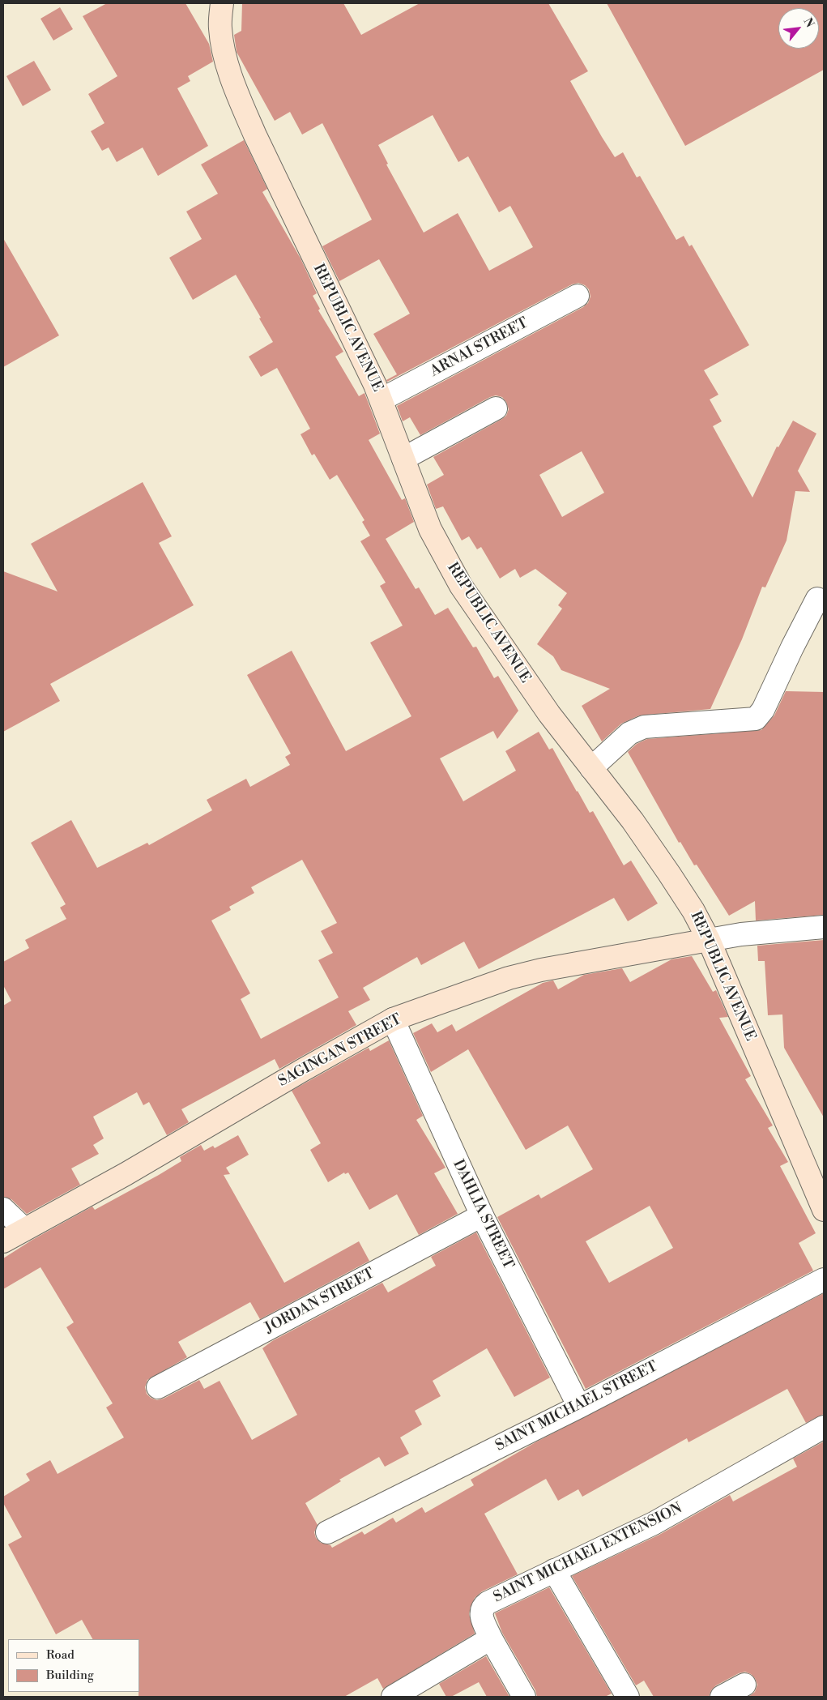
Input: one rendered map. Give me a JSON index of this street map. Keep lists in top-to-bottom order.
{
  "streets": {
    "main road": ["REPUBLIC AVENUE", "SAGINGAN STREET"],
    "street": [
      "ARNAI STREET",
      "DAHLIA STREET",
      "JORDAN STREET",
      "SAINT MICHAEL STREET",
      "SAINT MICHAEL EXTENSION"
    ]
  },
  "crossings": [
    ["REPUBLIC AVENUE", "ARNAI STREET"],
    ["REPUBLIC AVENUE", "SAGINGAN STREET"],
    ["SAGINGAN STREET", "DAHLIA STREET"],
    ["DAHLIA STREET", "JORDAN STREET"],
    ["DAHLIA STREET", "SAINT MICHAEL STREET"]
  ],
  "legend": ["Road", "Building"],
  "north": "top right"
}
